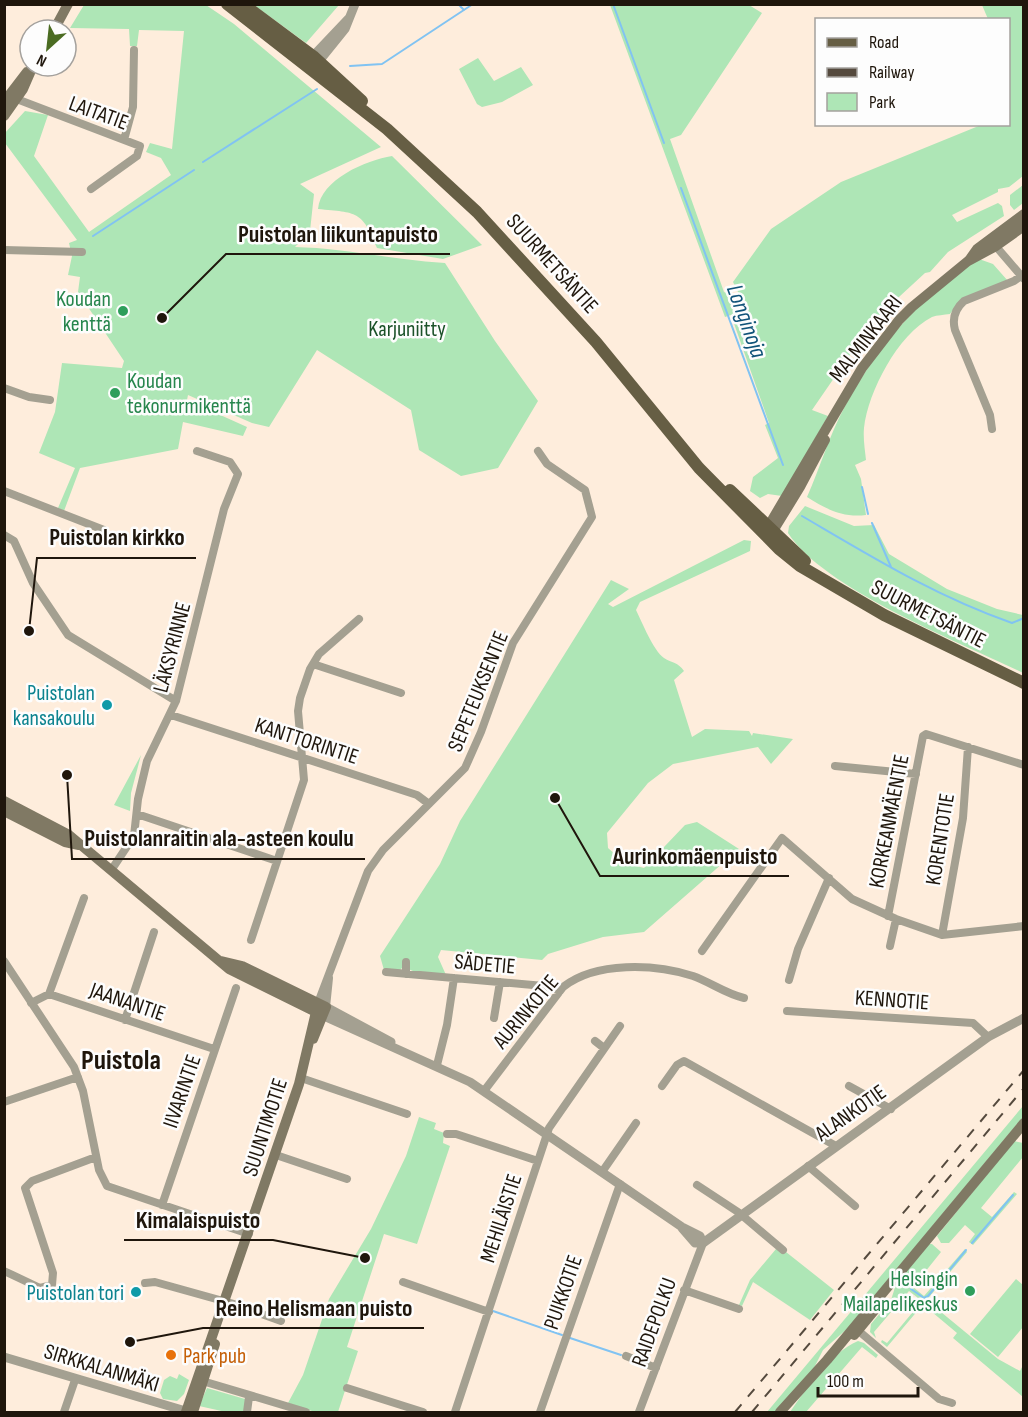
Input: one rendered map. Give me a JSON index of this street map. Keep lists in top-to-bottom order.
{
  "streets": {
    "main road": ["SUURMETSÄNTIE", "MALMINKAARI", "SUUNTIMOTIE"],
    "street": [
      "LAITATIE",
      "LÄKSYRINNE",
      "SEPETEUKSENTIE",
      "KANTTORINTIE",
      "KORKEANMÄENTIE",
      "KORENTOTIE",
      "SÄDETIE",
      "KENNOTIE",
      "JAANANTIE",
      "AURINKOTIE",
      "IIVARINTIE",
      "ALANKOTIE",
      "MEHILÄISTIE",
      "PUIKKOTIE",
      "RAIDEPOLKU",
      "SIRKKALANMÄKI"
    ]
  },
  "crossings": [
    ["SUURMETSÄNTIE", "MALMINKAARI"],
    ["LÄKSYRINNE", "KANTTORINTIE"],
    ["SEPETEUKSENTIE", "KANTTORINTIE"],
    ["SEPETEUKSENTIE", "SUUNTIMOTIE"],
    ["KORKEANMÄENTIE", "KORENTOTIE"],
    ["SÄDETIE", "AURINKOTIE"],
    ["KENNOTIE", "ALANKOTIE"],
    ["JAANANTIE", "IIVARINTIE"],
    ["ALANKOTIE", "RAIDEPOLKU"],
    ["SUUNTIMOTIE", "SIRKKALANMÄKI"]
  ],
  "districts": ["Puistola"],
  "water": ["Longinoja"],
  "parks": ["Karjuniitty"],
  "places": [
    "Koudan kenttä",
    "Puistolan liikuntapuisto",
    "Koudan tekonurmikenttä",
    "Puistolan kirkko",
    "Puistolan kansakoulu",
    "Puistolanraitin ala-asteen koulu",
    "Aurinkomäenpuisto",
    "Kimalaispuisto",
    "Helsingin Mailapelikeskus",
    "Puistolan tori",
    "Reino Helismaan puisto",
    "Park pub"
  ],
  "legend": ["Road", "Railway", "Park"],
  "scale_bar": "100 m",
  "north": "bottom left"
}
